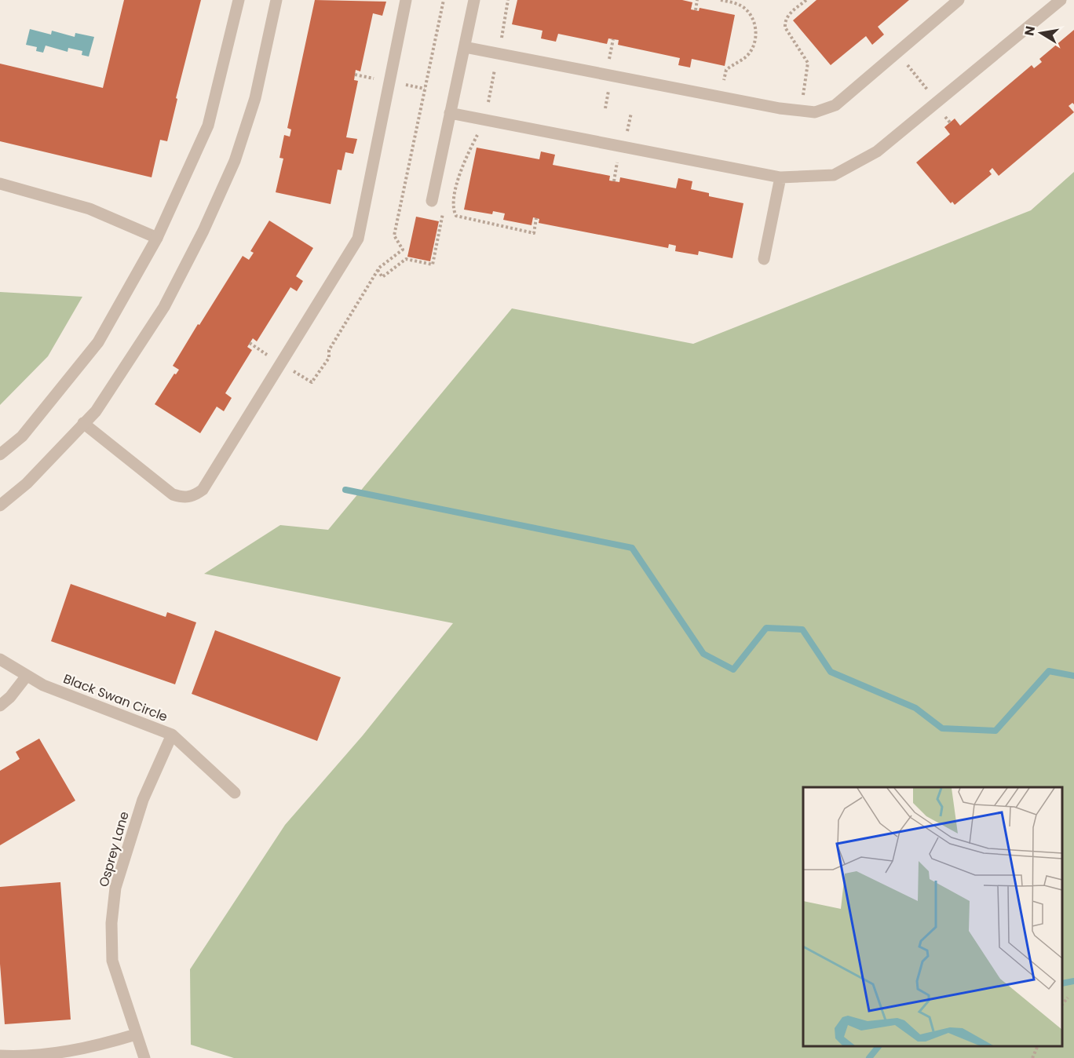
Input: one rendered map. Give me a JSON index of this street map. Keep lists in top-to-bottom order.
{
  "streets": {
    "street": ["Black Swan Circle", "Osprey Lane"]
  },
  "crossings": [
    ["Black Swan Circle", "Osprey Lane"]
  ],
  "north": "left"
}
